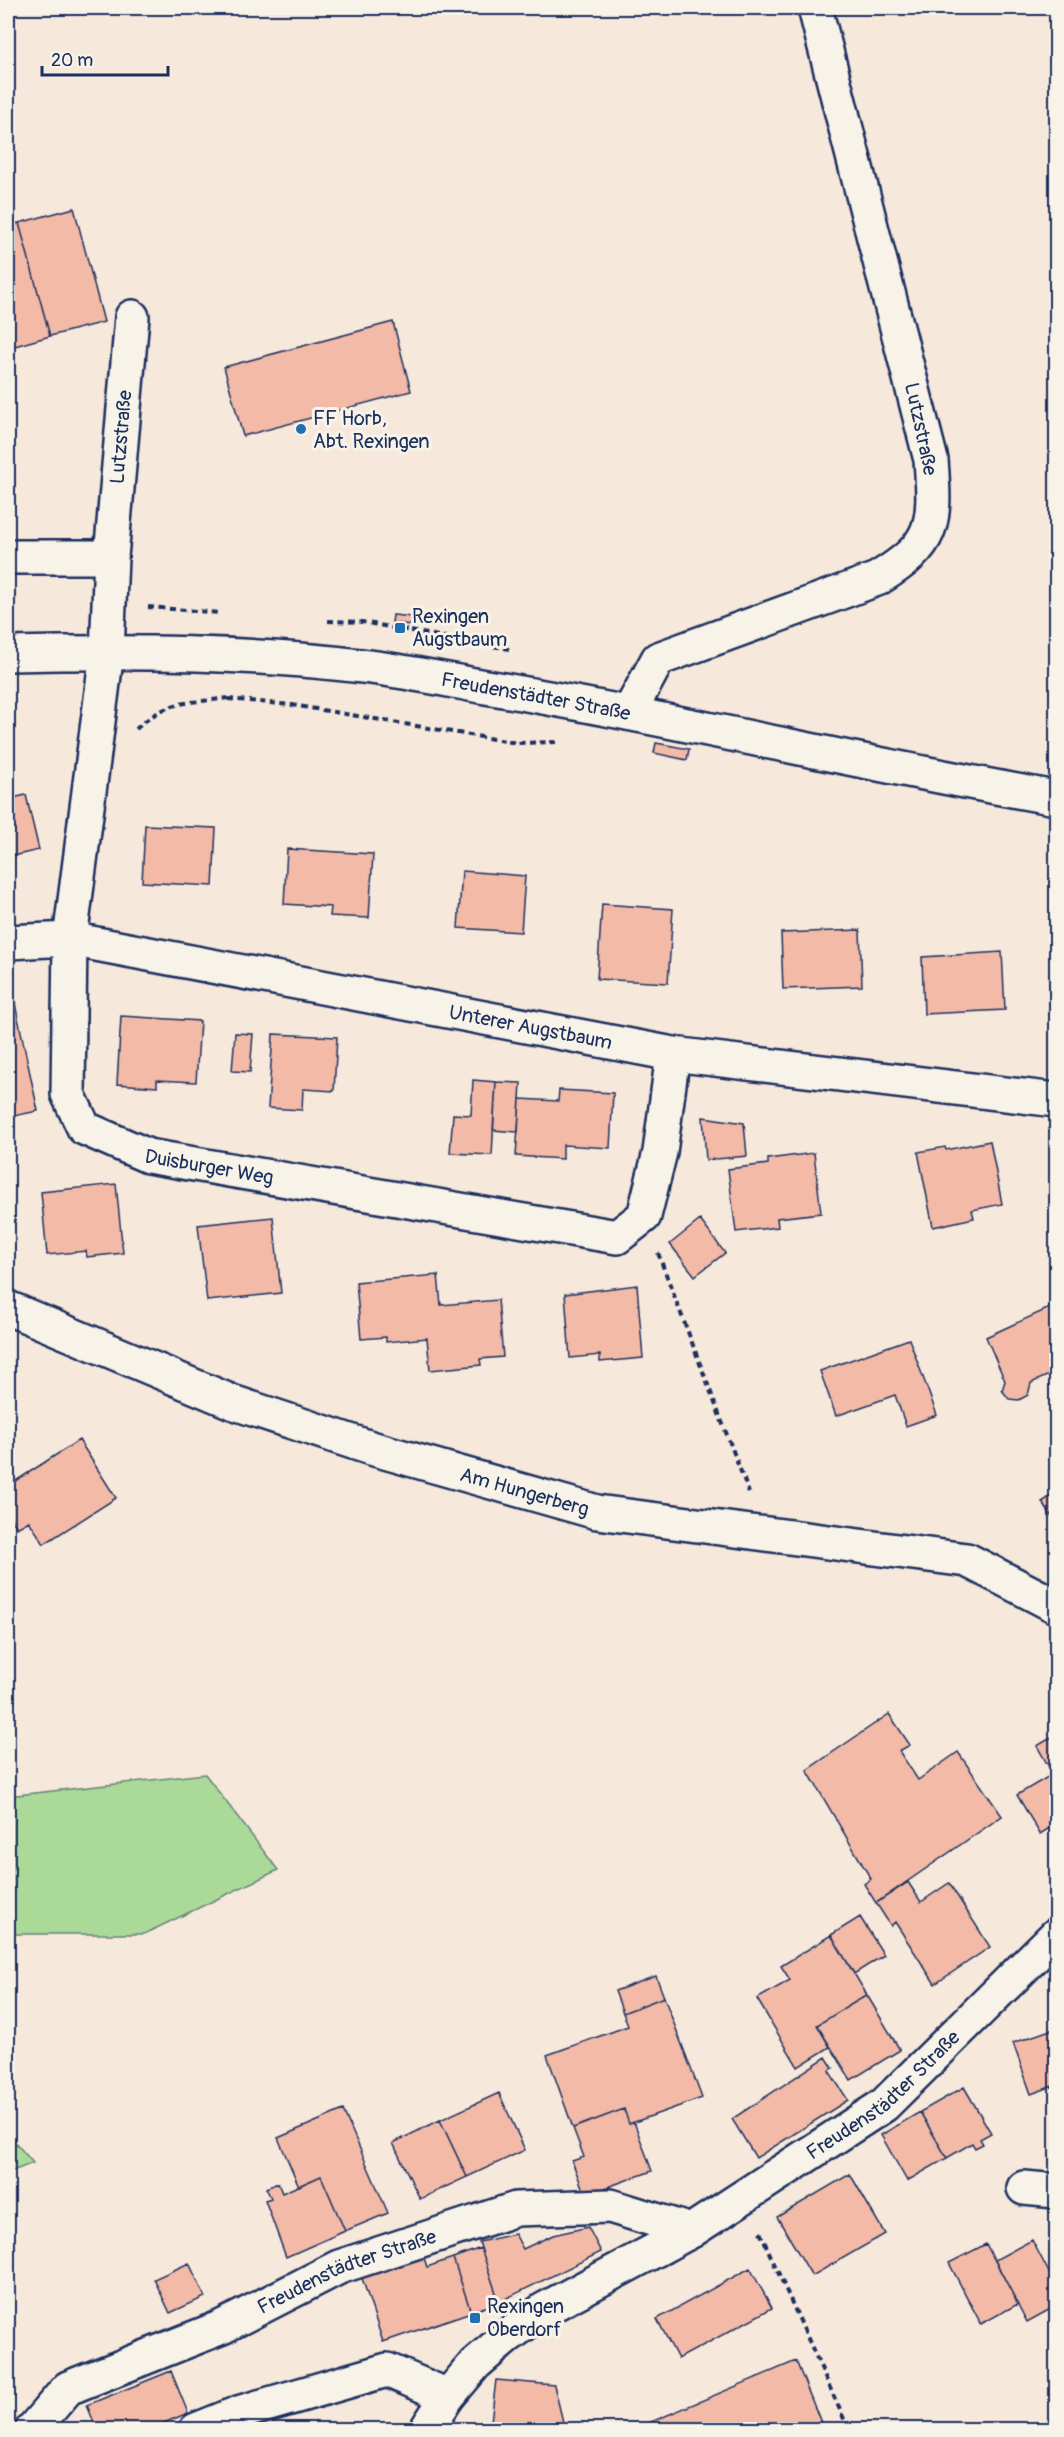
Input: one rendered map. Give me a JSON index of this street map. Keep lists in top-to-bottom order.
{
  "streets": {
    "street": [
      "Lutzstraße",
      "Freudenstädter Straße",
      "Unterer Augstbaum",
      "Duisburger Weg",
      "Am Hungerberg"
    ]
  },
  "crossings": [
    ["Lutzstraße", "Freudenstädter Straße"],
    ["Lutzstraße", "Duisburger Weg"],
    ["Freudenstädter Straße", "Duisburger Weg"],
    ["Unterer Augstbaum", "Duisburger Weg"]
  ],
  "places": {
    "other": ["FF Horb, Abt. Rexingen"],
    "transit": ["Rexingen Augstbaum", "Rexingen Oberdorf"]
  },
  "scale_bar": "20 m"
}
